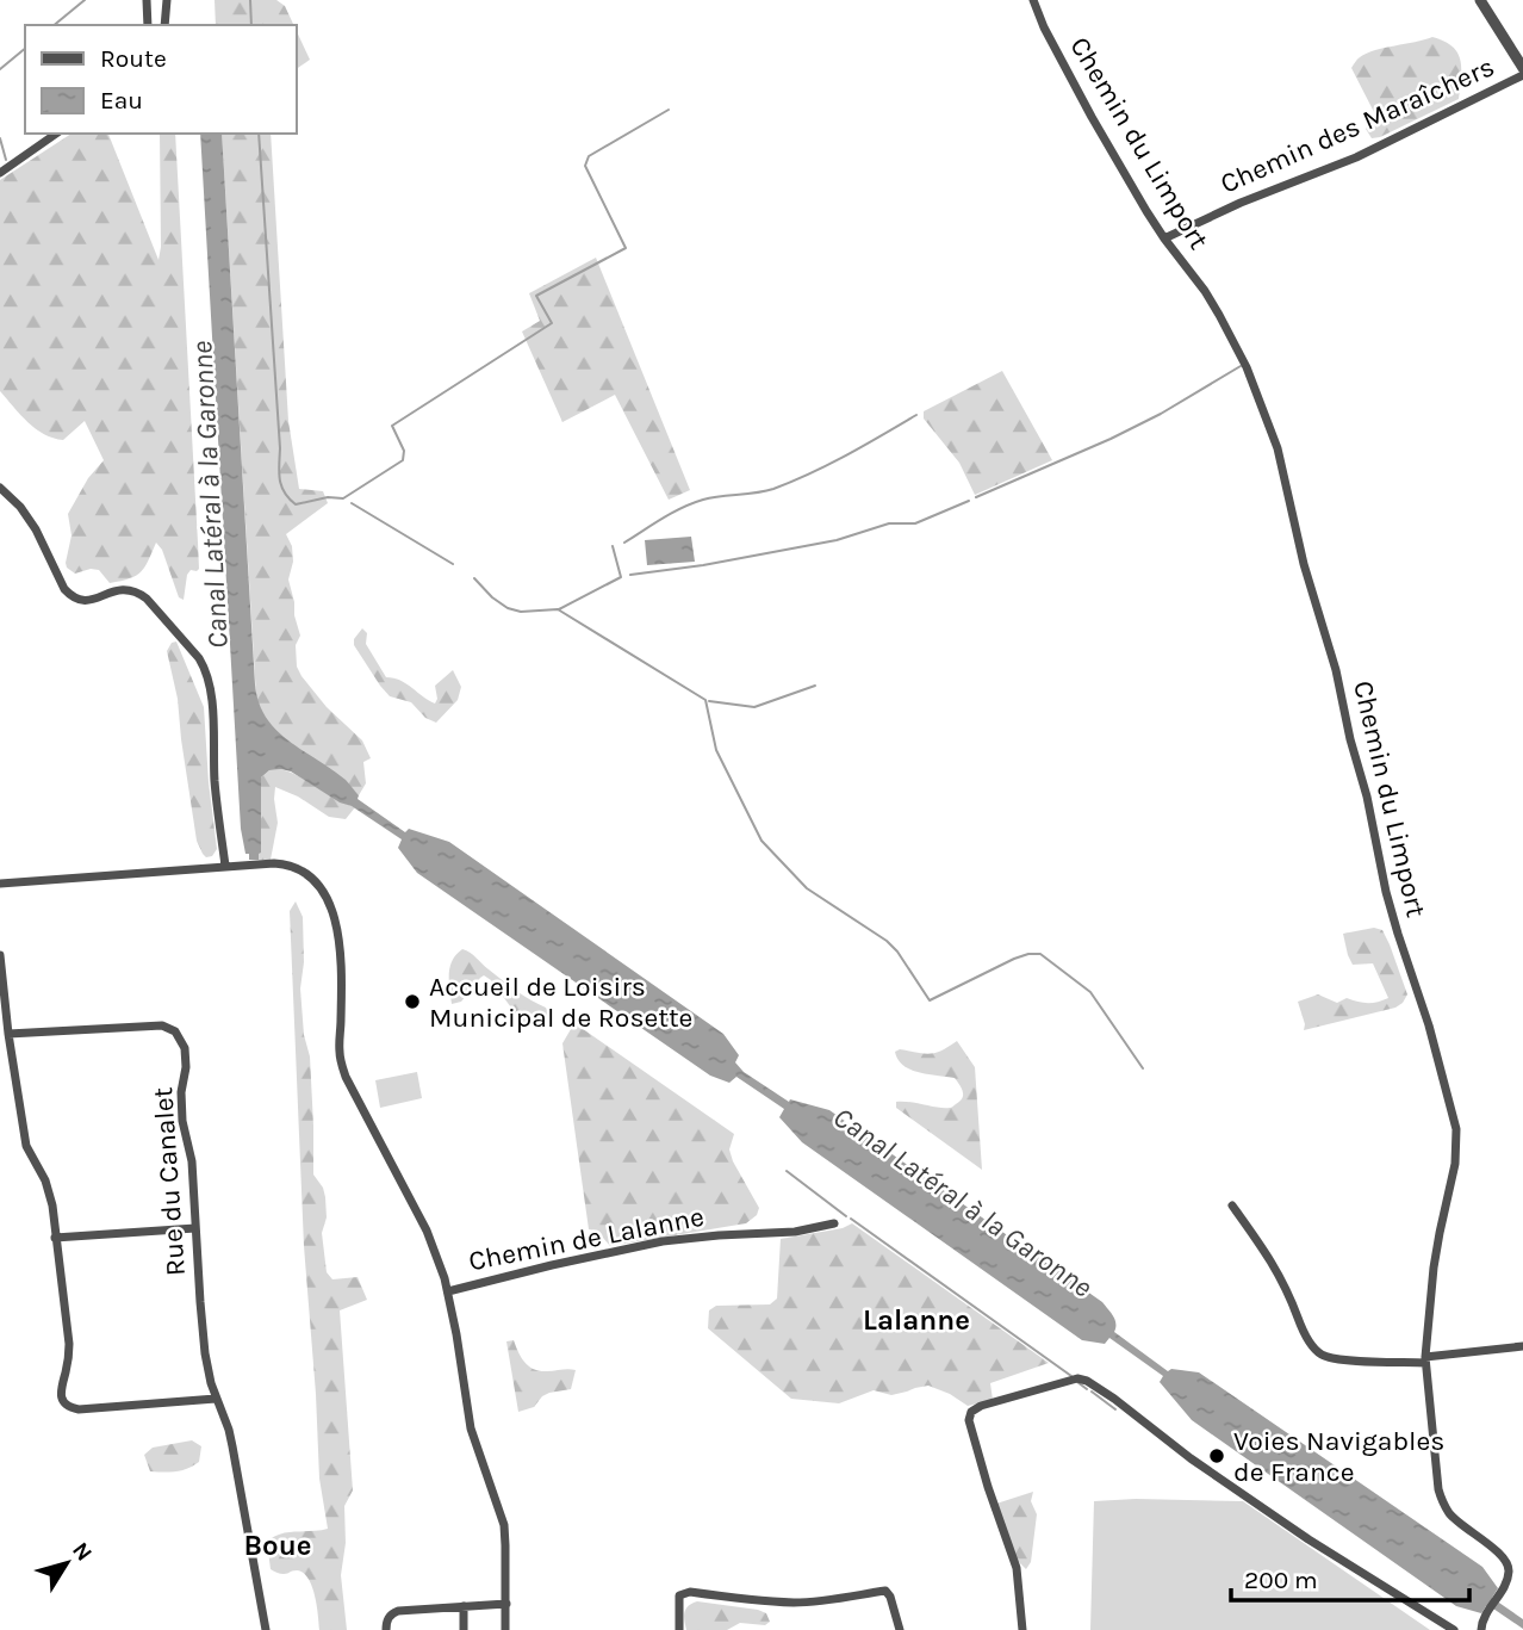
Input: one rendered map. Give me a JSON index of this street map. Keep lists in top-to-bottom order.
{
  "streets": {
    "street": [
      "Chemin des Maraîchers",
      "Chemin du Limport",
      "Rue du Canalet",
      "Chemin de Lalanne"
    ]
  },
  "crossings": [
    ["Chemin des Maraîchers", "Chemin du Limport"]
  ],
  "districts": ["Lalanne", "Boue"],
  "water": ["Canal Latéral à la Garonne"],
  "places": ["Accueil de Loisirs Municipal de Rosette", "Voies Navigables de France"],
  "legend": ["Route", "Eau"],
  "scale_bar": "200 m",
  "north": "top right"
}
